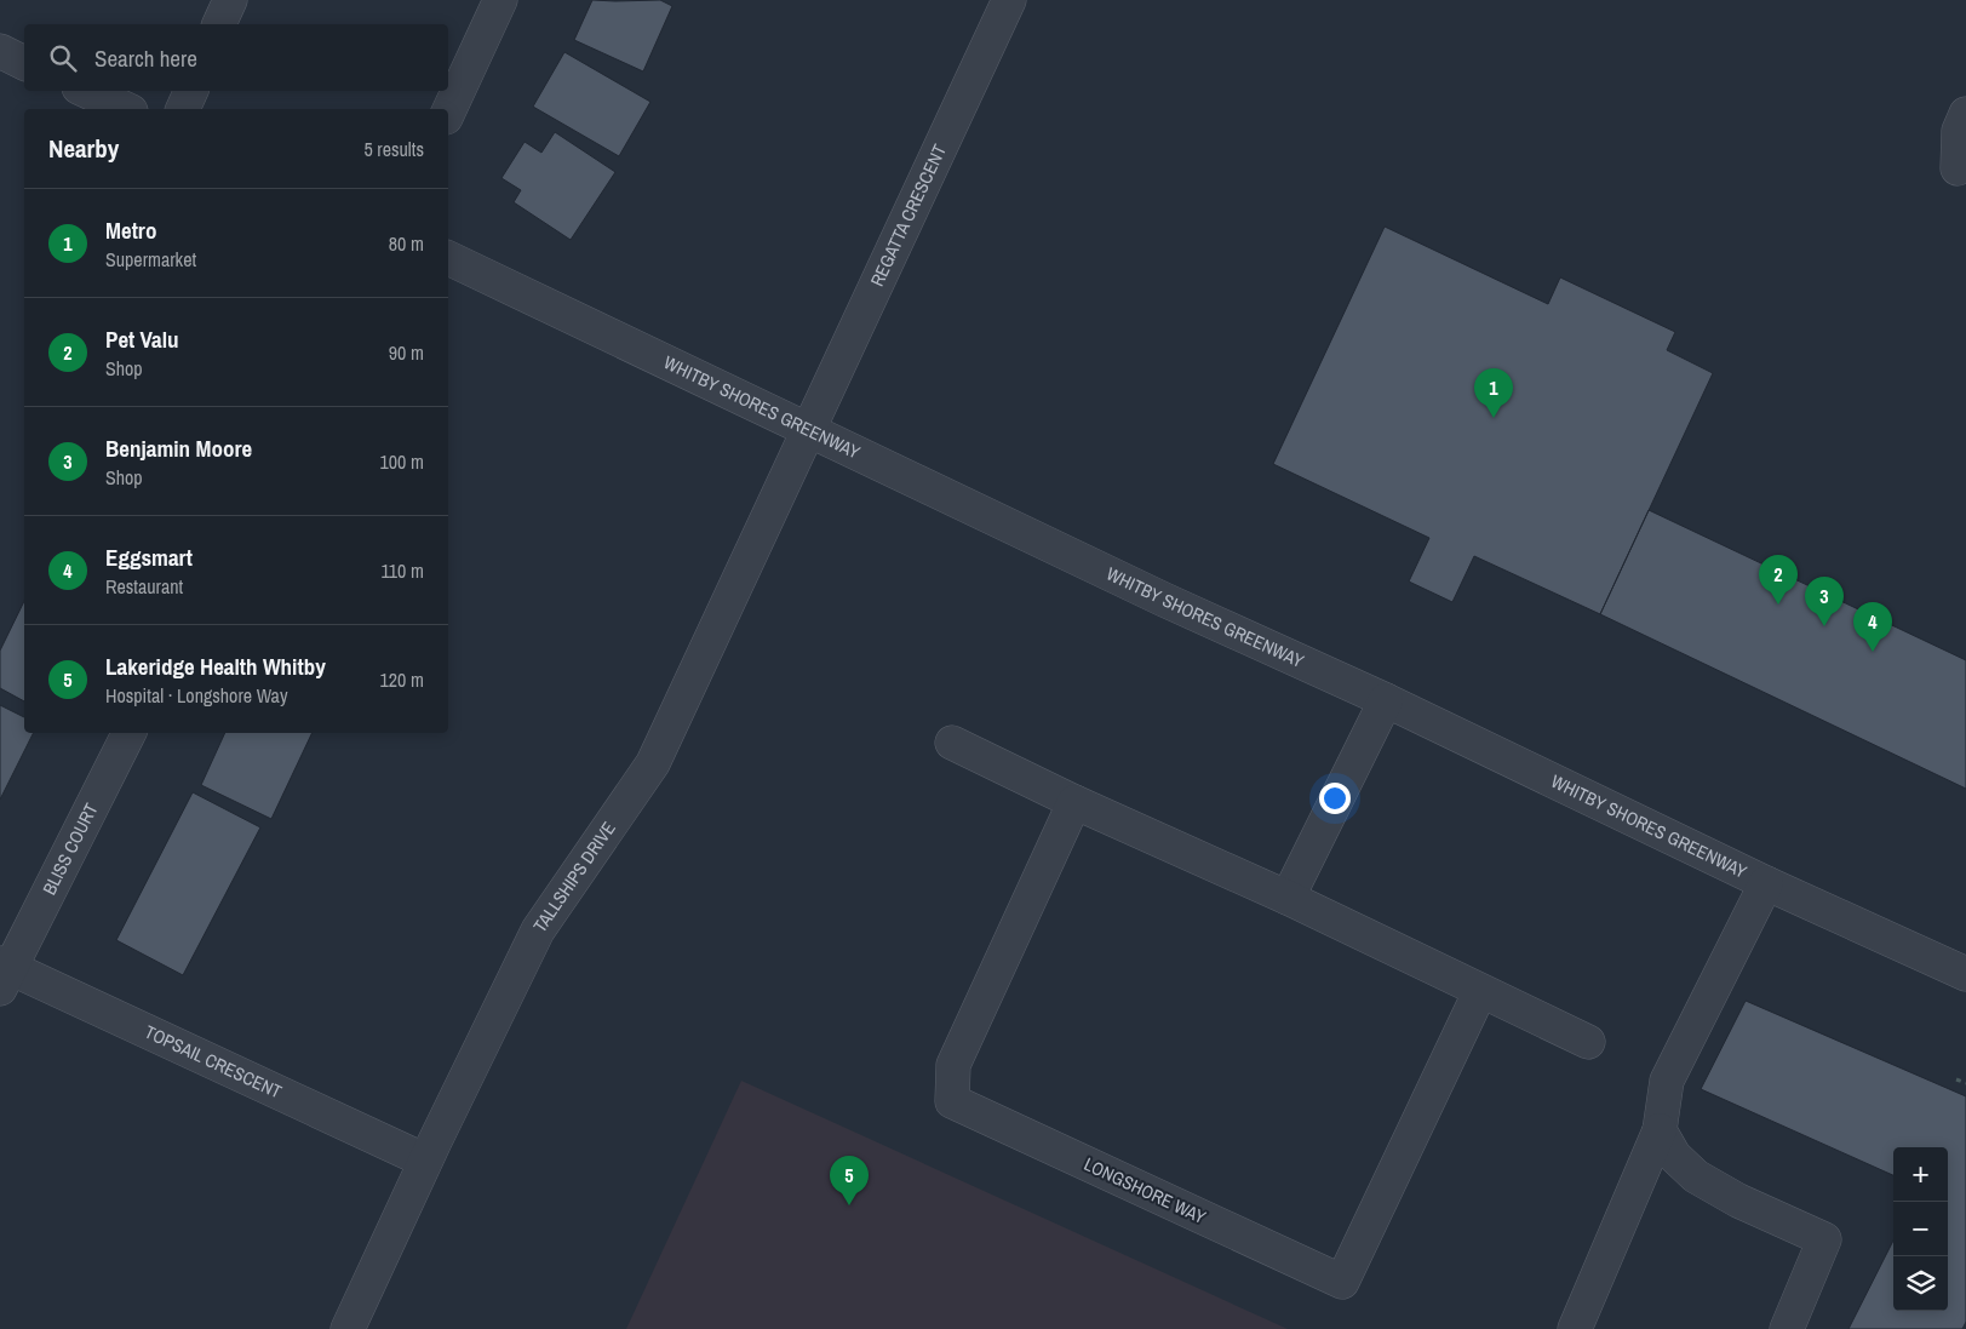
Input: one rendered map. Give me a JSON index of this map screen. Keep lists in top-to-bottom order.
{
  "streets": {
    "street": [
      "REGATTA CRESCENT",
      "WHITBY SHORES GREENWAY",
      "BLISS COURT",
      "TALLSHIPS DRIVE",
      "TOPSAIL CRESCENT",
      "LONGSHORE WAY"
    ]
  },
  "crossings": [
    ["REGATTA CRESCENT", "WHITBY SHORES GREENWAY"],
    ["REGATTA CRESCENT", "TALLSHIPS DRIVE"],
    ["WHITBY SHORES GREENWAY", "TALLSHIPS DRIVE"],
    ["BLISS COURT", "TOPSAIL CRESCENT"],
    ["TALLSHIPS DRIVE", "TOPSAIL CRESCENT"]
  ],
  "page": {
    "search": "Search here",
    "heading": ["Nearby", "5 results"],
    "list": [
      {
        "mark": "1",
        "name": "Metro",
        "note": "Supermarket",
        "value": "80 m"
      },
      {
        "mark": "2",
        "name": "Pet Valu",
        "note": "Shop",
        "value": "90 m"
      },
      {
        "mark": "3",
        "name": "Benjamin Moore",
        "note": "Shop",
        "value": "100 m"
      },
      {
        "mark": "4",
        "name": "Eggsmart",
        "note": "Restaurant",
        "value": "110 m"
      },
      {
        "mark": "5",
        "name": "Lakeridge Health Whitby",
        "note": "Hospital · Longshore Way",
        "value": "120 m"
      }
    ],
    "pins": [
      "1",
      "2",
      "3",
      "4",
      "5"
    ],
    "map_buttons": ["+", "−"]
  }
}
